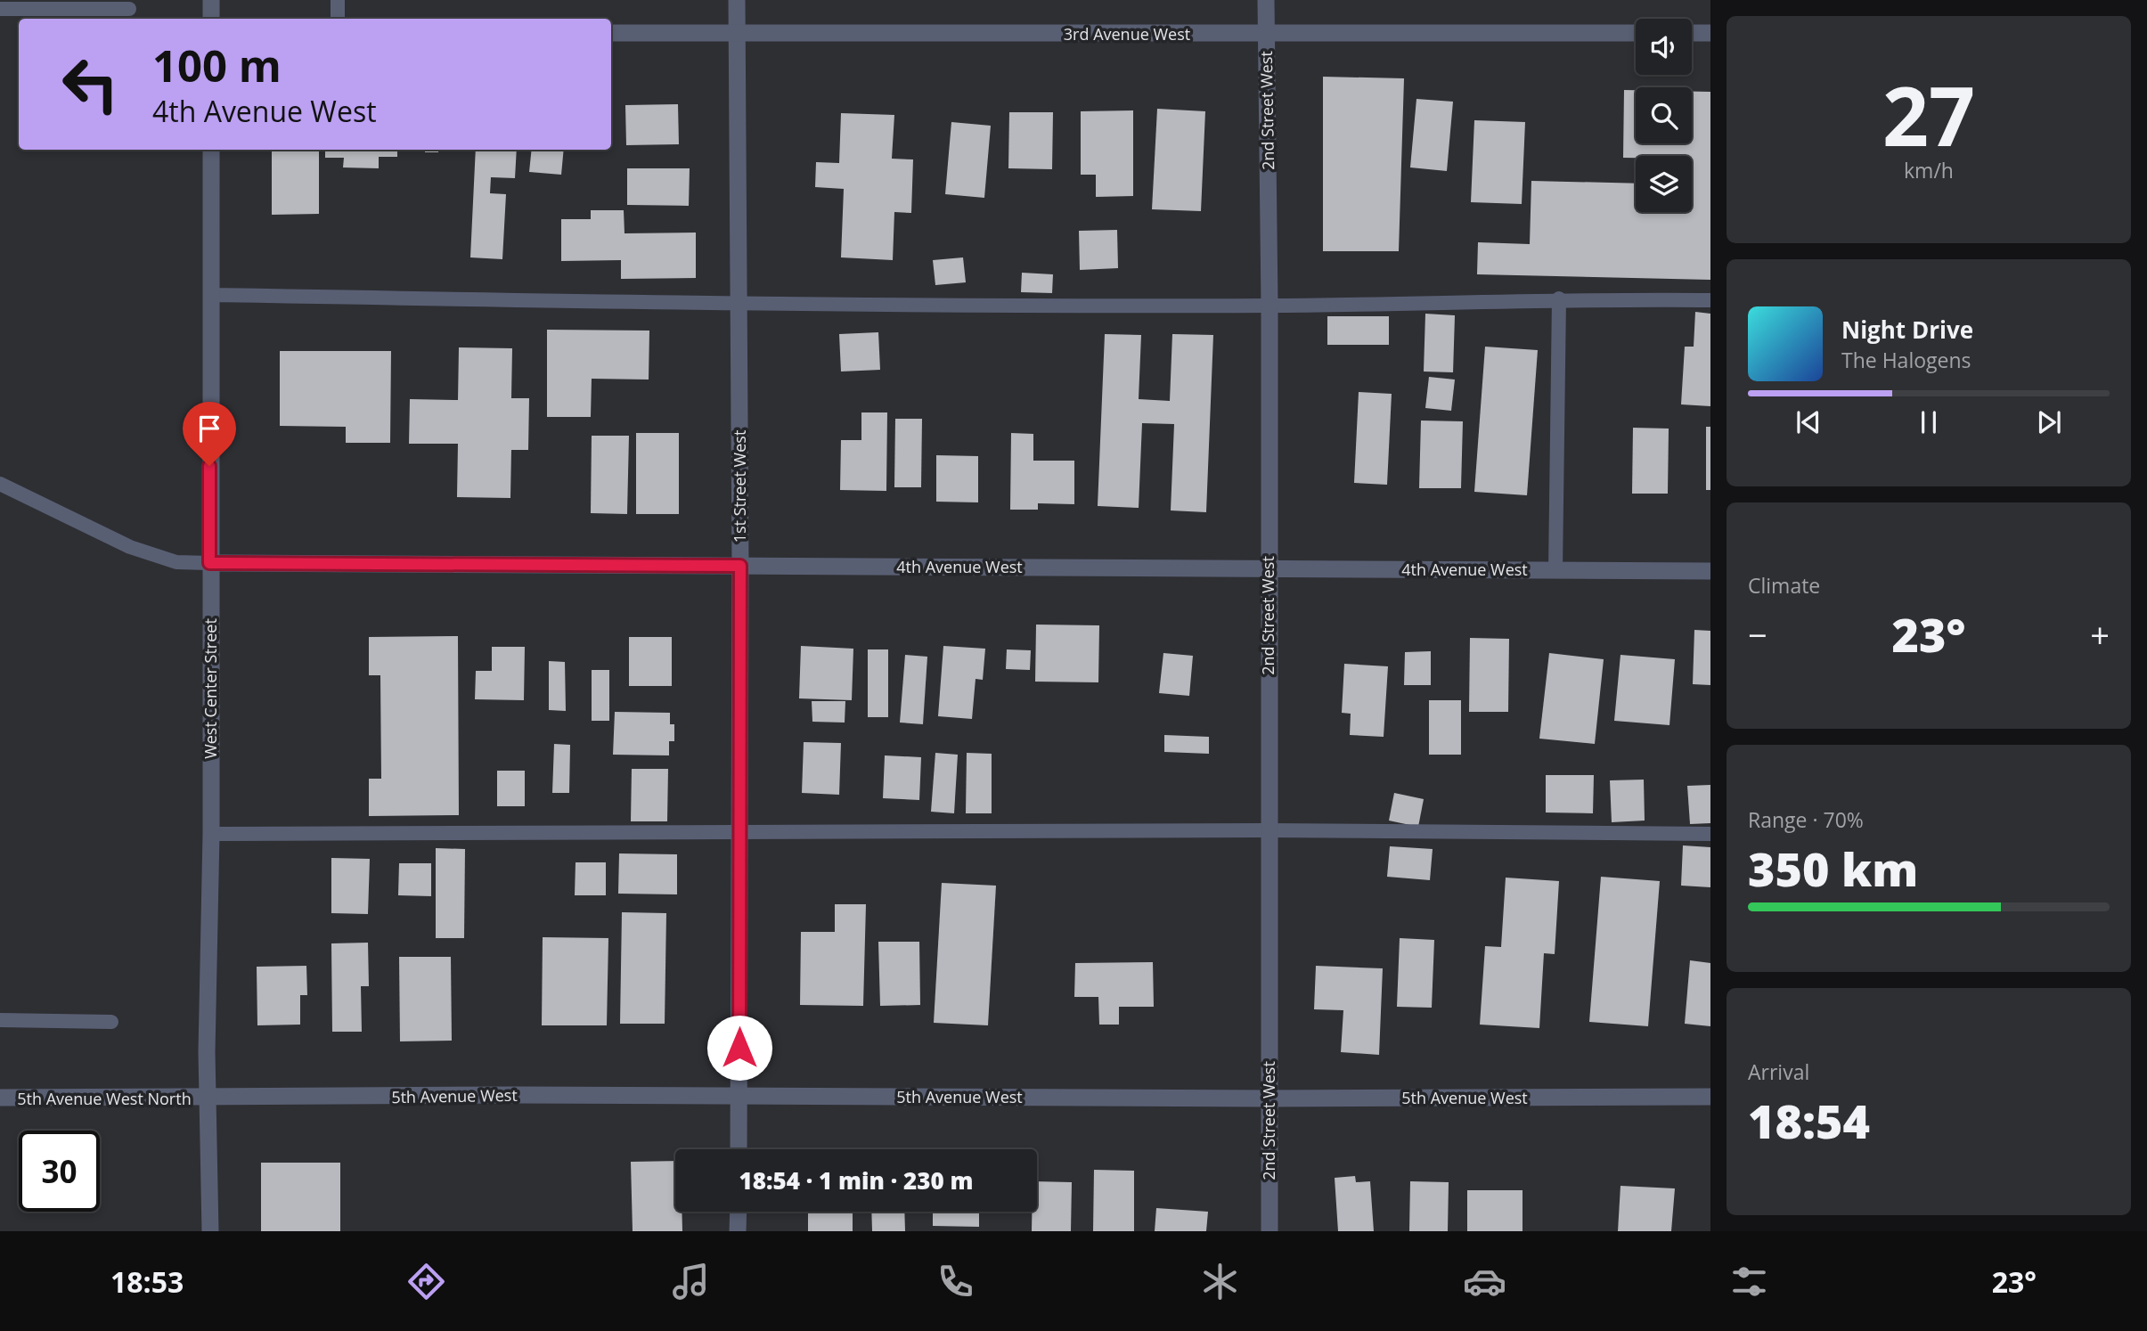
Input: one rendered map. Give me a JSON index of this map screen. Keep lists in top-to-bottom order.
{
  "streets": {
    "street": [
      "3rd Avenue West",
      "2nd Street West",
      "1st Street West",
      "4th Avenue West",
      "West Center Street",
      "5th Avenue West",
      "5th Avenue West North"
    ]
  },
  "crossings": [
    ["3rd Avenue West", "2nd Street West"],
    ["3rd Avenue West", "1st Street West"],
    ["2nd Street West", "4th Avenue West"],
    ["2nd Street West", "5th Avenue West"],
    ["1st Street West", "4th Avenue West"],
    ["1st Street West", "5th Avenue West"],
    ["4th Avenue West", "West Center Street"],
    ["West Center Street", "5th Avenue West"],
    ["West Center Street", "5th Avenue West North"],
    ["5th Avenue West", "5th Avenue West North"]
  ],
  "page": {
    "tile": [
      ["27", "km/h"],
      "Climate",
      ["Range · 70%", "350 km"],
      ["Arrival", "18:54"]
    ],
    "turn": ["100 m", "4th Avenue West"],
    "song": ["Night Drive", "The Halogens"],
    "heat": ["−", "23°", "+"],
    "limit": "30",
    "trip": "18:54 · 1 min · 230 m",
    "tabs": ["18:53", "23°"]
  }
}
